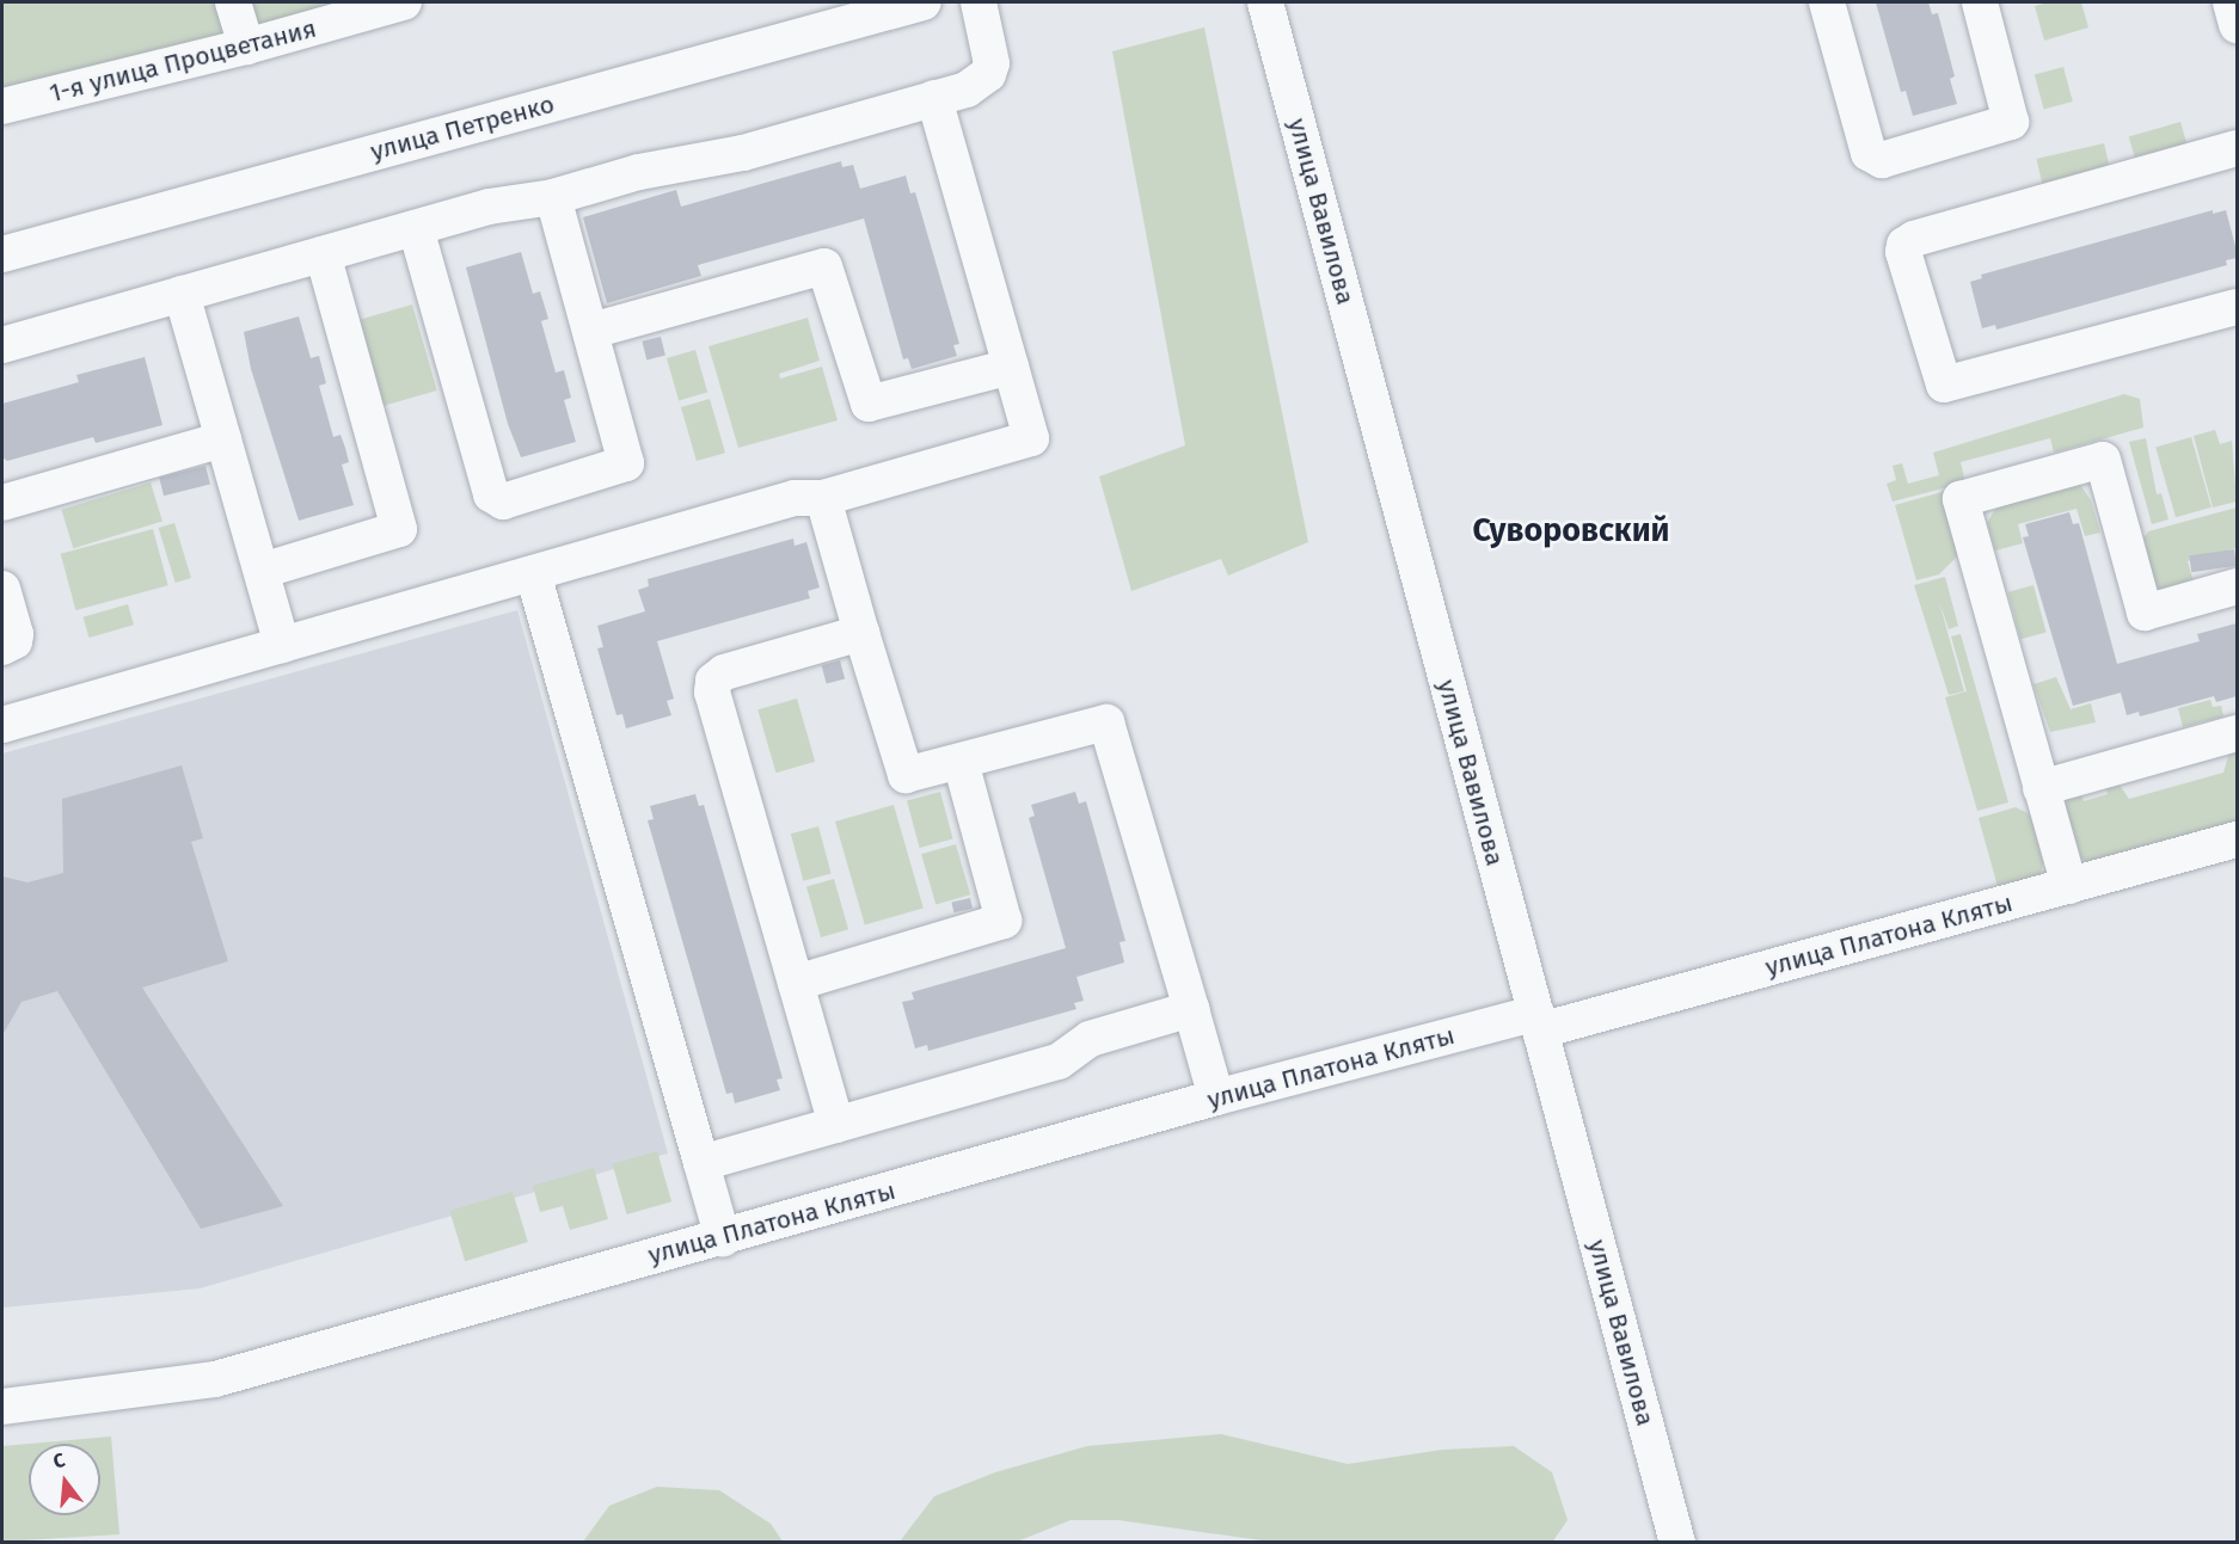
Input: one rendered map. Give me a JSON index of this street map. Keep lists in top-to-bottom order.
{
  "streets": {
    "street": [
      "1-я улица Процветания",
      "улица Петренко",
      "улица Вавилова",
      "улица Платона Кляты"
    ]
  },
  "crossings": [
    ["улица Вавилова", "улица Платона Кляты"]
  ],
  "districts": ["Суворовский"],
  "north": "top"
}
